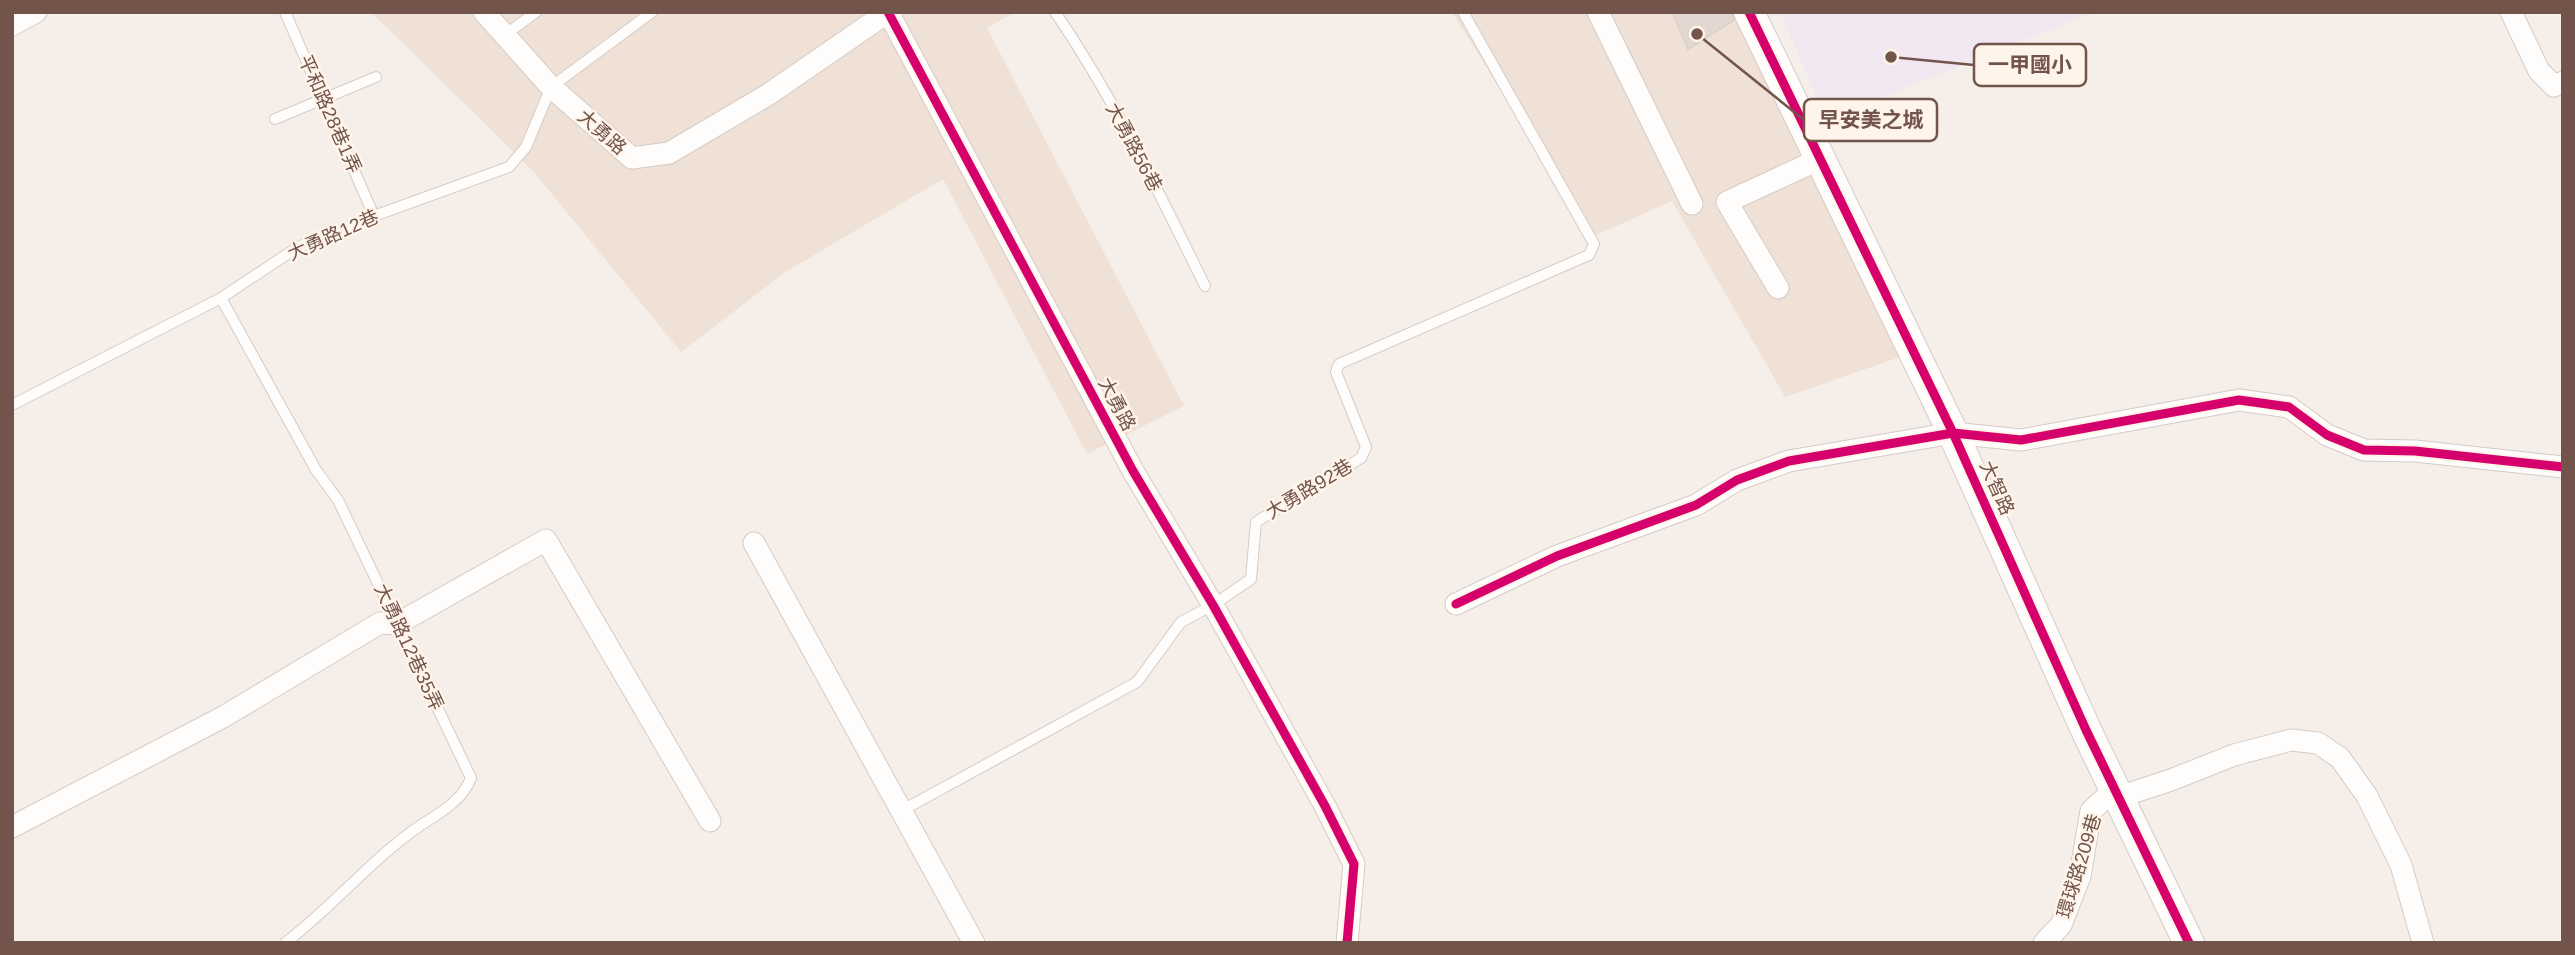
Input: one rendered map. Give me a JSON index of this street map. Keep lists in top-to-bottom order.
{
  "streets": {
    "street": ["大勇路", "大智路", "環球路209巷"],
    "lane": [
      "平和路28巷1弄",
      "大勇路56巷",
      "大勇路12巷",
      "大勇路92巷",
      "大勇路12巷35弄"
    ]
  },
  "crossings": [
    ["平和路28巷1弄", "大勇路12巷"],
    ["大勇路", "大勇路12巷"],
    ["大勇路", "大勇路92巷"],
    ["大勇路12巷", "大勇路12巷35弄"],
    ["大智路", "環球路209巷"]
  ],
  "places": ["早安美之城", "一甲國小"]
}
